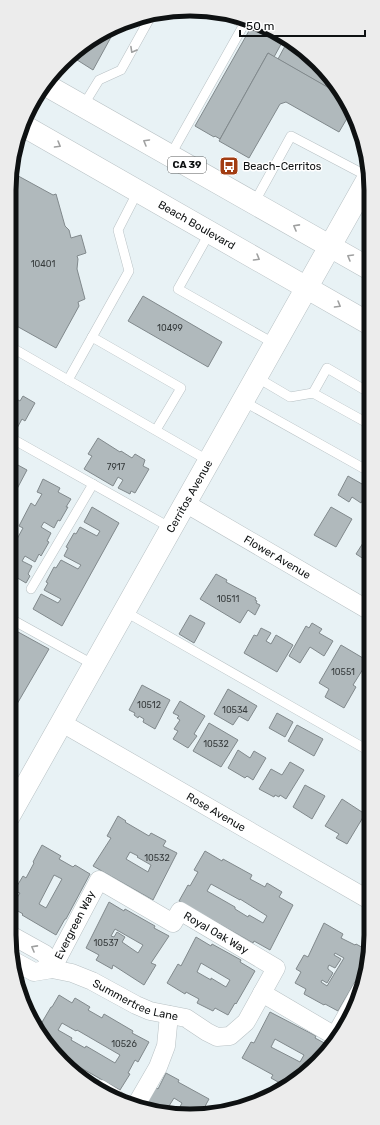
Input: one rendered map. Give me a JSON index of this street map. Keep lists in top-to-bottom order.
{
  "streets": {
    "main road": ["CA 39", "Beach Boulevard", "Cerritos Avenue"],
    "street": [
      "Flower Avenue",
      "Rose Avenue",
      "Evergreen Way",
      "Royal Oak Way",
      "Summertree Lane"
    ]
  },
  "crossings": [
    ["CA 39", "Cerritos Avenue"],
    ["Beach Boulevard", "Cerritos Avenue"],
    ["Cerritos Avenue", "Flower Avenue"],
    ["Cerritos Avenue", "Rose Avenue"],
    ["Evergreen Way", "Royal Oak Way"],
    ["Evergreen Way", "Summertree Lane"],
    ["Royal Oak Way", "Summertree Lane"]
  ],
  "places": {
    "bus stop": ["Beach-Cerritos"]
  },
  "house_numbers": [
    "10401",
    "10499",
    "7917",
    "10511",
    "10551",
    "10512",
    "10534",
    "10532",
    "10532",
    "10537",
    "10526"
  ],
  "scale_bar": "50 m"
}
